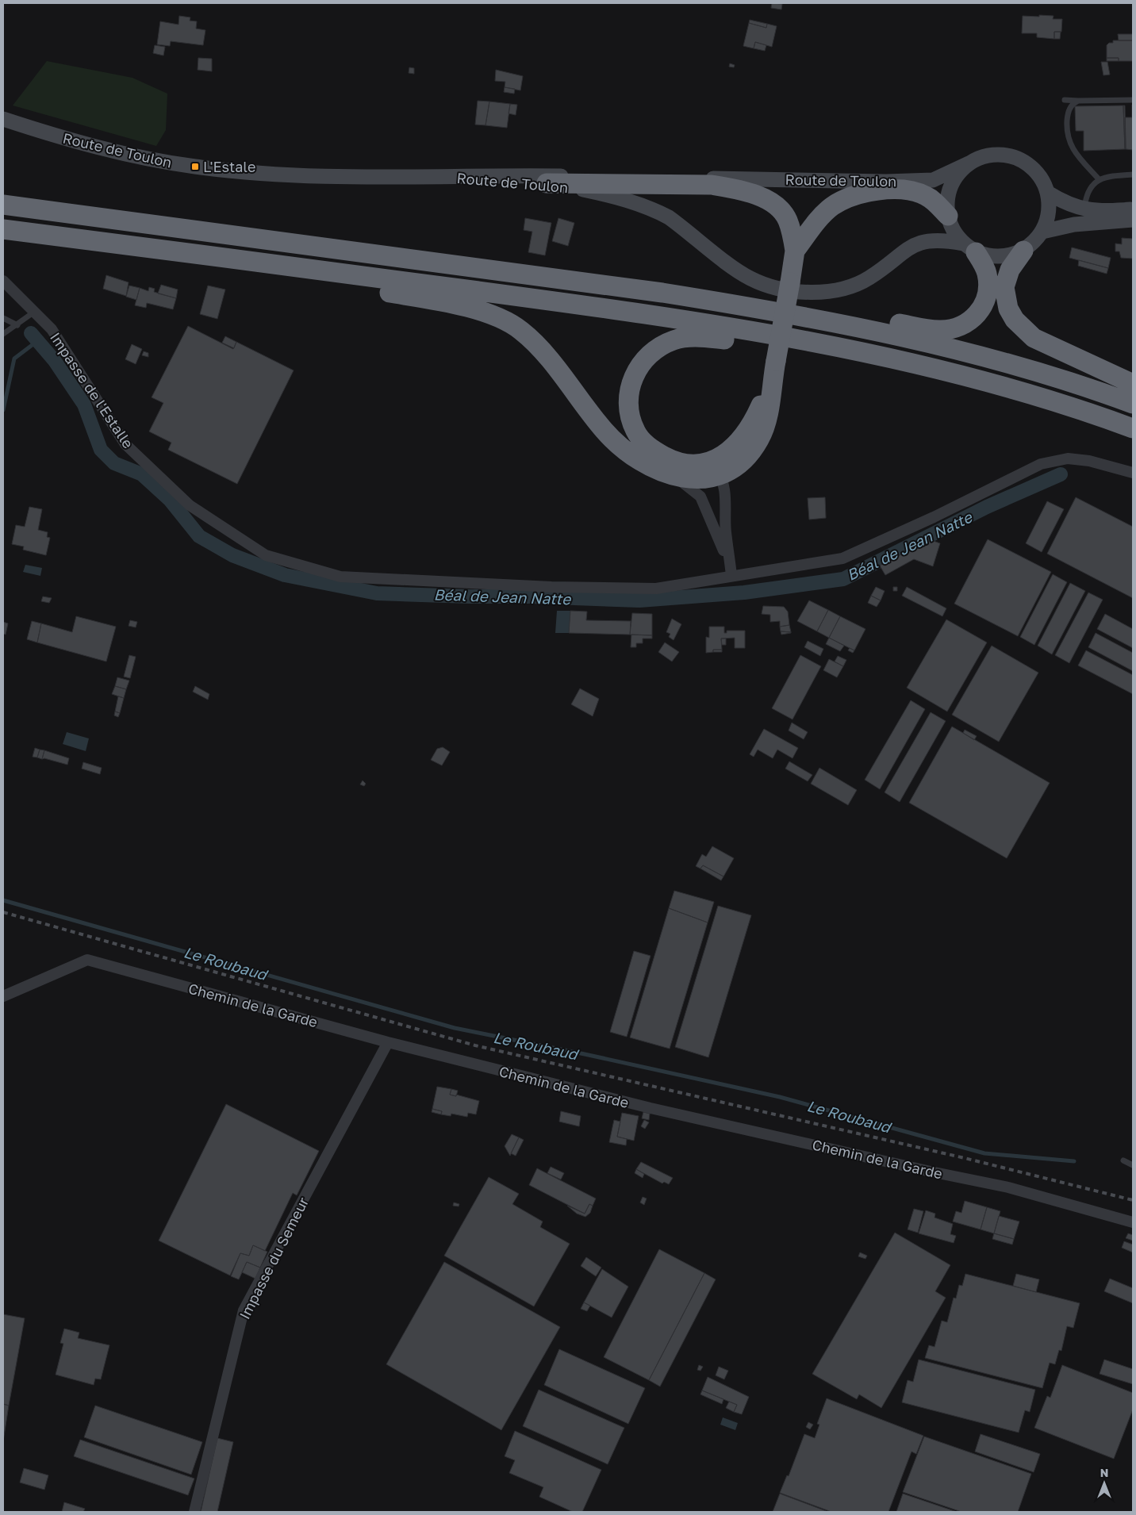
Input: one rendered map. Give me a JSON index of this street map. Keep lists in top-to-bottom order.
{
  "streets": {
    "main road": ["Route de Toulon"],
    "street": ["Impasse de l'Estalle", "Chemin de la Garde", "Impasse du Semeur"]
  },
  "crossings": [
    ["Chemin de la Garde", "Impasse du Semeur"]
  ],
  "water": ["Béal de Jean Natte", "Le Roubaud"],
  "places": {
    "transit": ["L'Estale"]
  },
  "north": "top"
}
